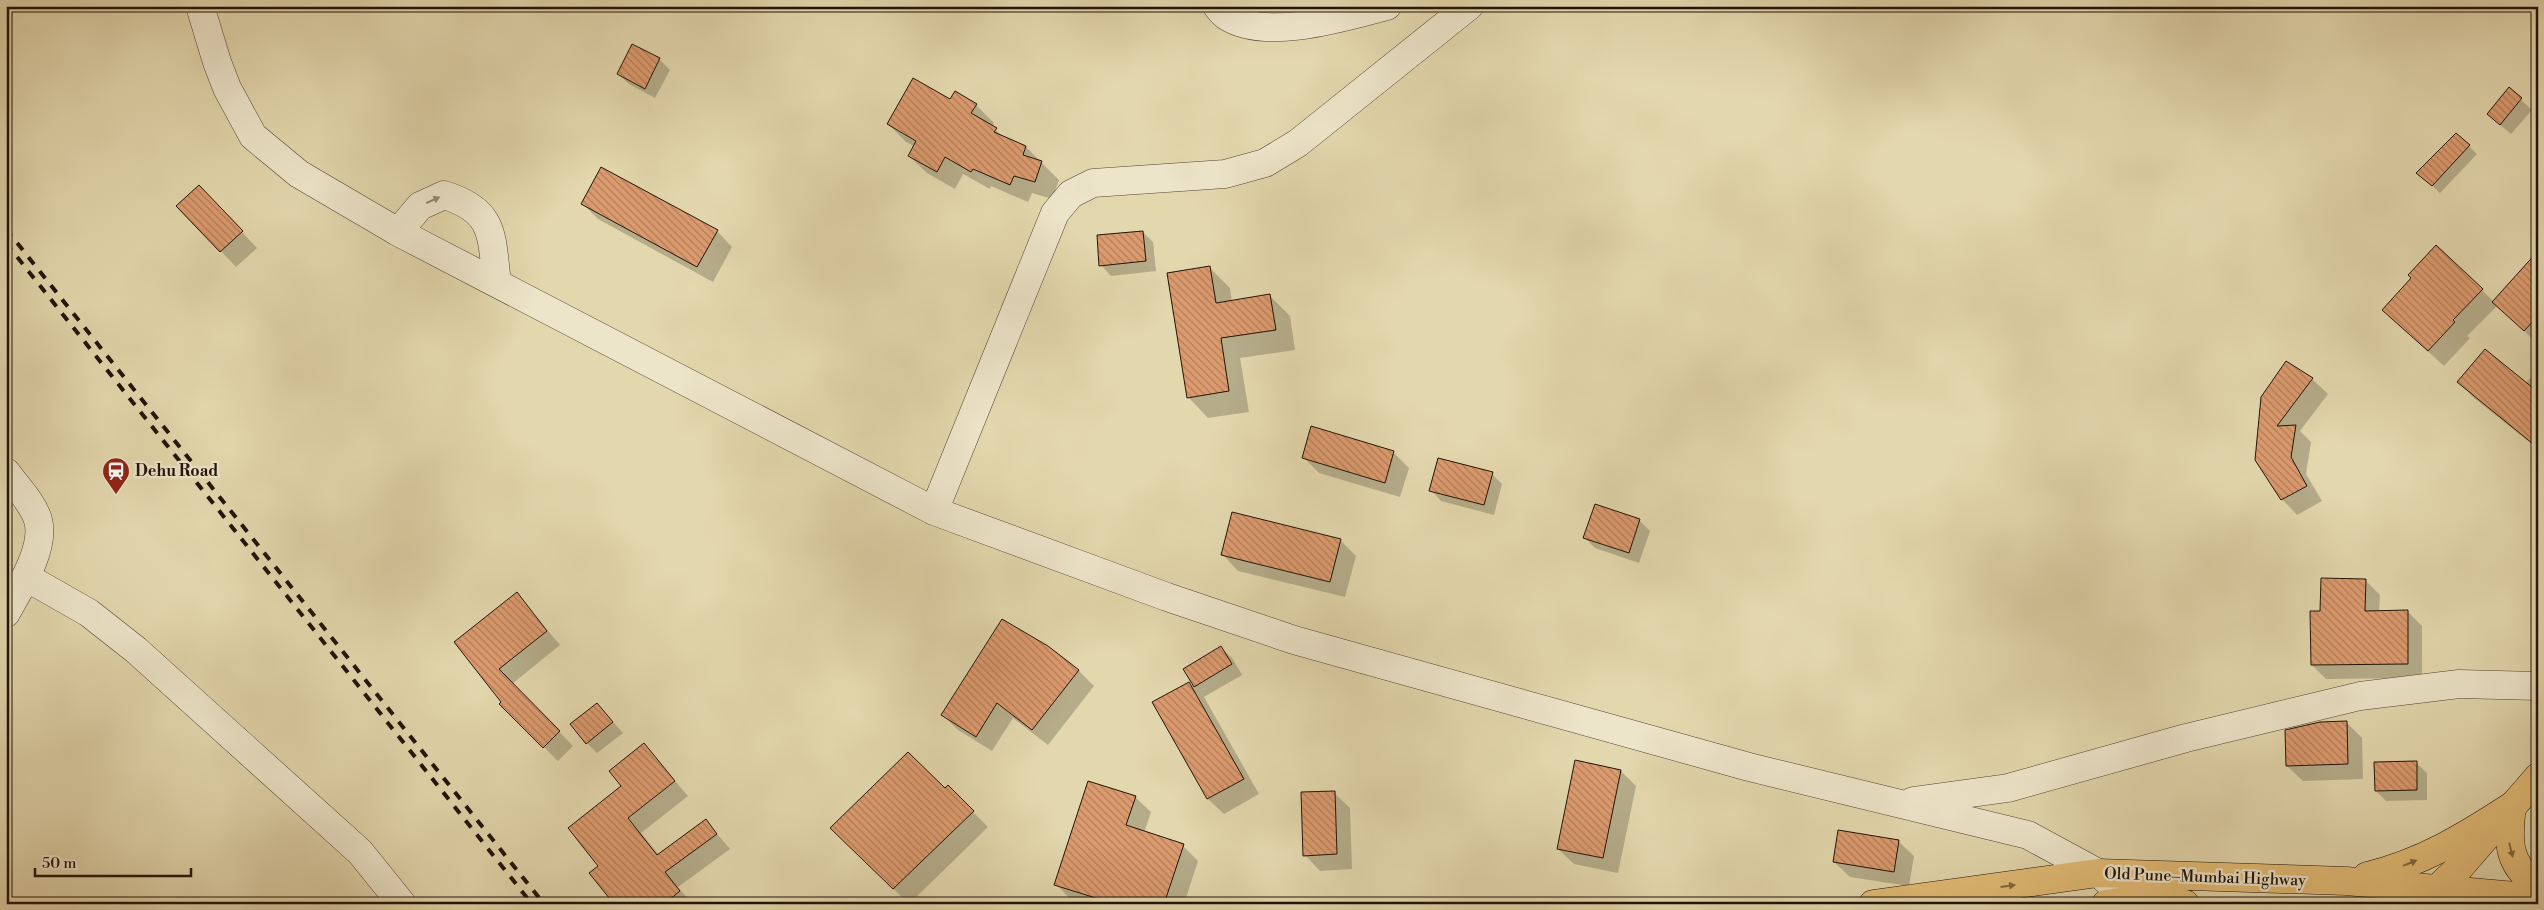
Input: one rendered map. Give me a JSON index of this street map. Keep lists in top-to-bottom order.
{
  "streets": {
    "main road": ["Old Pune–Mumbai Highway"]
  },
  "places": {
    "station": ["Dehu Road"]
  },
  "scale_bar": "50 m"
}
